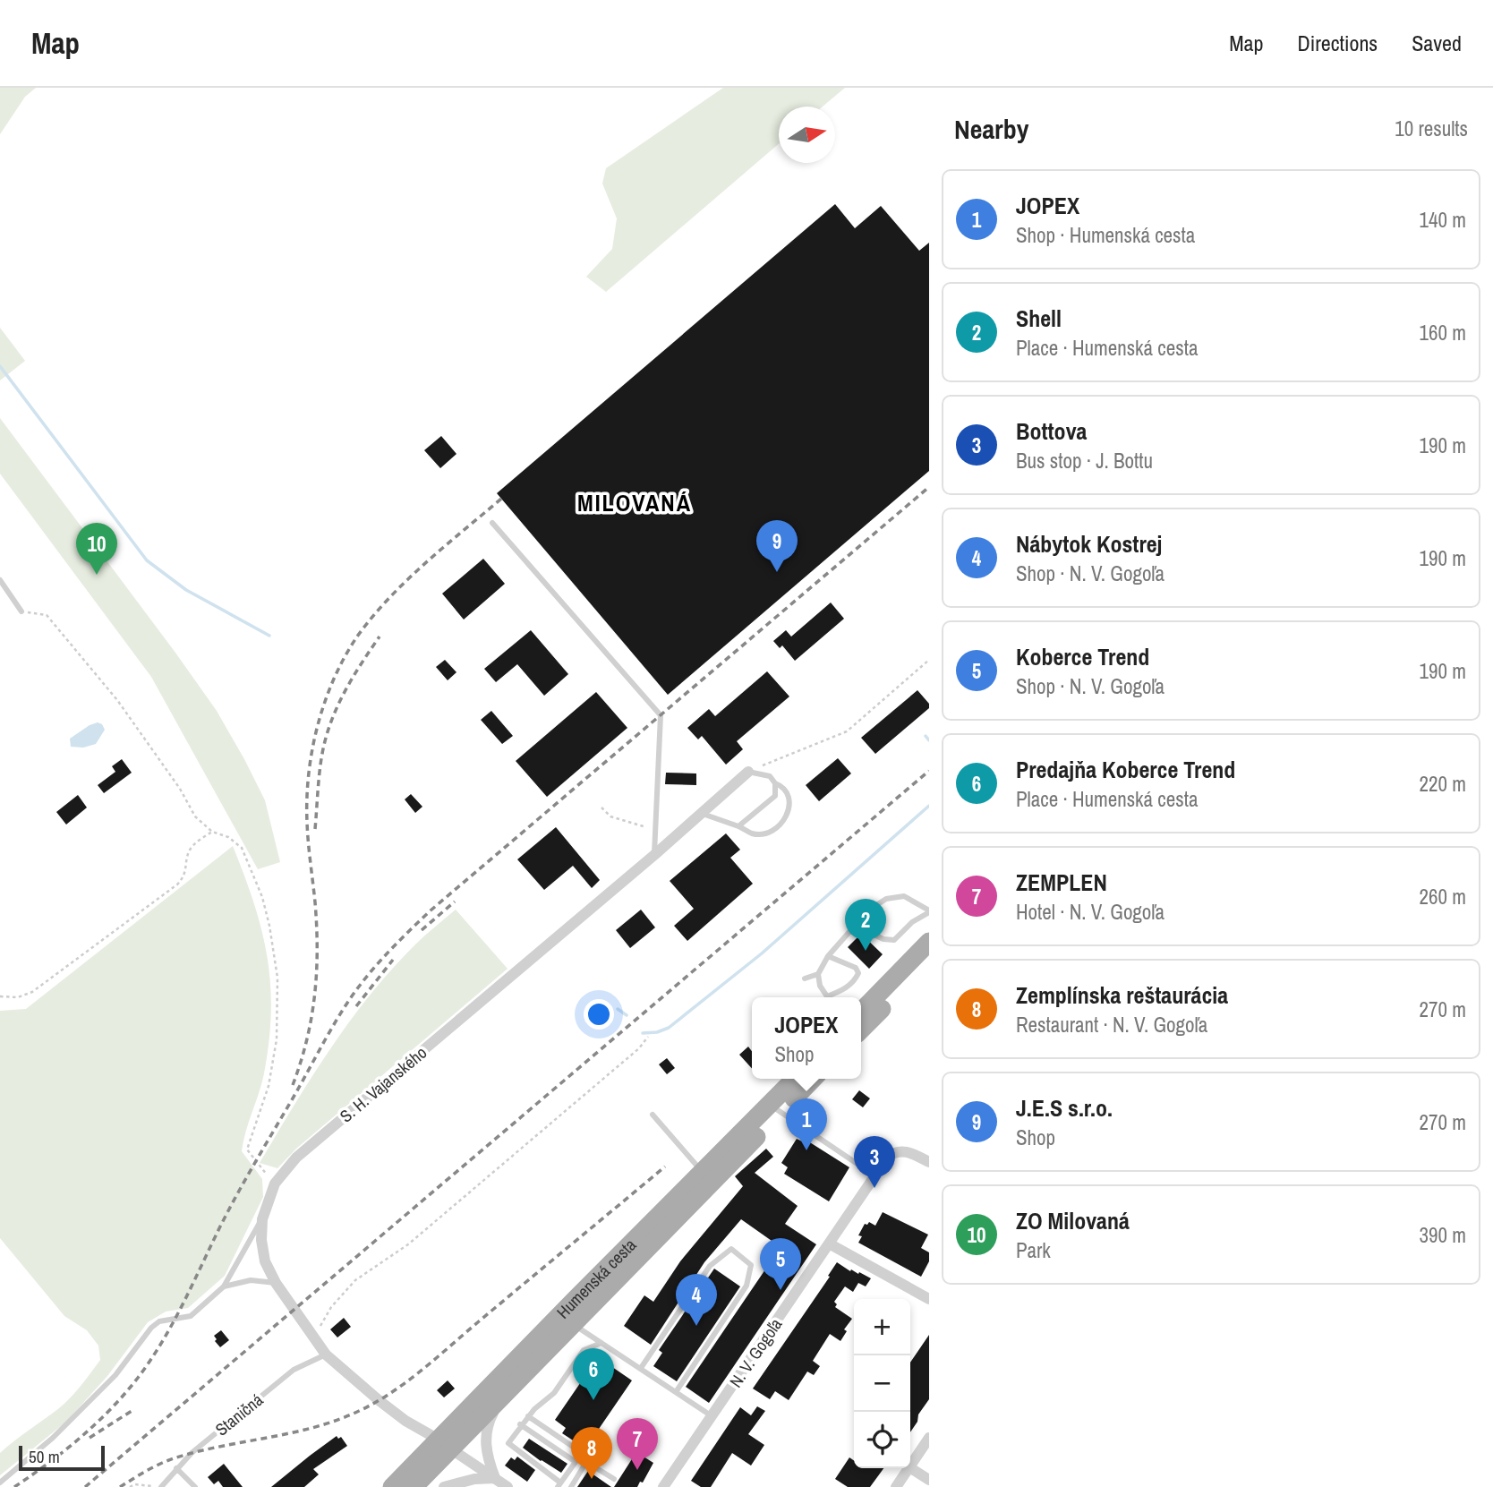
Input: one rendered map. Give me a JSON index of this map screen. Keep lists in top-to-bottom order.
{
  "streets": {
    "main road": ["Humenská cesta"],
    "street": ["S. H. Vajanského", "N. V. Gogoľa"],
    "lane": ["Staničná"]
  },
  "crossings": [
    ["S. H. Vajanského", "Humenská cesta"],
    ["S. H. Vajanského", "Staničná"]
  ],
  "districts": ["MILOVANÁ"],
  "scale_bar": "50 m",
  "north": "right",
  "page": {
    "header": "Map",
    "nav": ["Map", "Directions", "Saved"],
    "heading": ["Nearby", "10 results"],
    "list": [
      {
        "mark": "1",
        "name": "JOPEX",
        "note": "Shop · Humenská cesta",
        "value": "140 m"
      },
      {
        "mark": "2",
        "name": "Shell",
        "note": "Place · Humenská cesta",
        "value": "160 m"
      },
      {
        "mark": "3",
        "name": "Bottova",
        "note": "Bus stop · J. Bottu",
        "value": "190 m"
      },
      {
        "mark": "4",
        "name": "Nábytok Kostrej",
        "note": "Shop · N. V. Gogoľa",
        "value": "190 m"
      },
      {
        "mark": "5",
        "name": "Koberce Trend",
        "note": "Shop · N. V. Gogoľa",
        "value": "190 m"
      },
      {
        "mark": "6",
        "name": "Predajňa Koberce Trend",
        "note": "Place · Humenská cesta",
        "value": "220 m"
      },
      {
        "mark": "7",
        "name": "ZEMPLEN",
        "note": "Hotel · N. V. Gogoľa",
        "value": "260 m"
      },
      {
        "mark": "8",
        "name": "Zemplínska reštaurácia",
        "note": "Restaurant · N. V. Gogoľa",
        "value": "270 m"
      },
      {
        "mark": "9",
        "name": "J.E.S s.r.o.",
        "note": "Shop",
        "value": "270 m"
      },
      {
        "mark": "10",
        "name": "ZO Milovaná",
        "note": "Park",
        "value": "390 m"
      }
    ],
    "pins": [
      "9",
      "10",
      "2",
      "1",
      "3",
      "5",
      "4",
      "6",
      "7",
      "8"
    ],
    "popup": ["JOPEX", "Shop"],
    "map_buttons": ["+", "−"],
    "scale": "50 m"
  }
}
